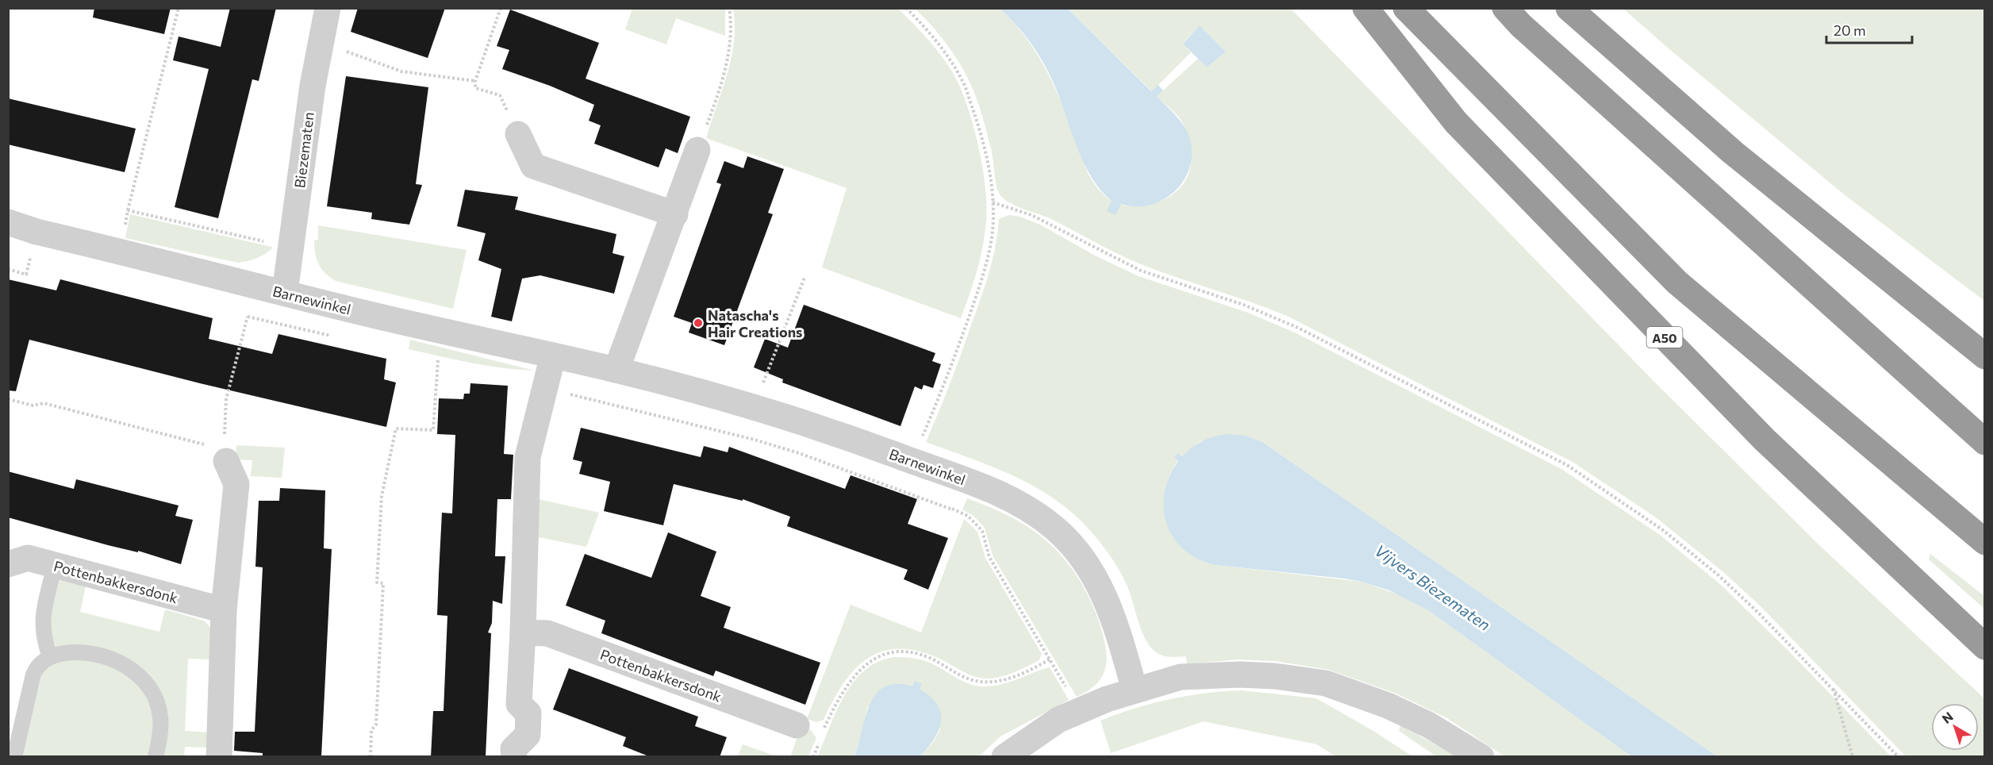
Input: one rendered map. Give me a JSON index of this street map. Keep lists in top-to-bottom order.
{
  "streets": {
    "highway": ["A50"],
    "street": ["Biezematen", "Barnewinkel", "Pottenbakkersdonk"]
  },
  "crossings": [
    ["Biezematen", "Barnewinkel"]
  ],
  "water": ["Vijvers Biezematen"],
  "places": ["Natascha's Hair Creations"],
  "scale_bar": "20 m",
  "north": "top left"
}
